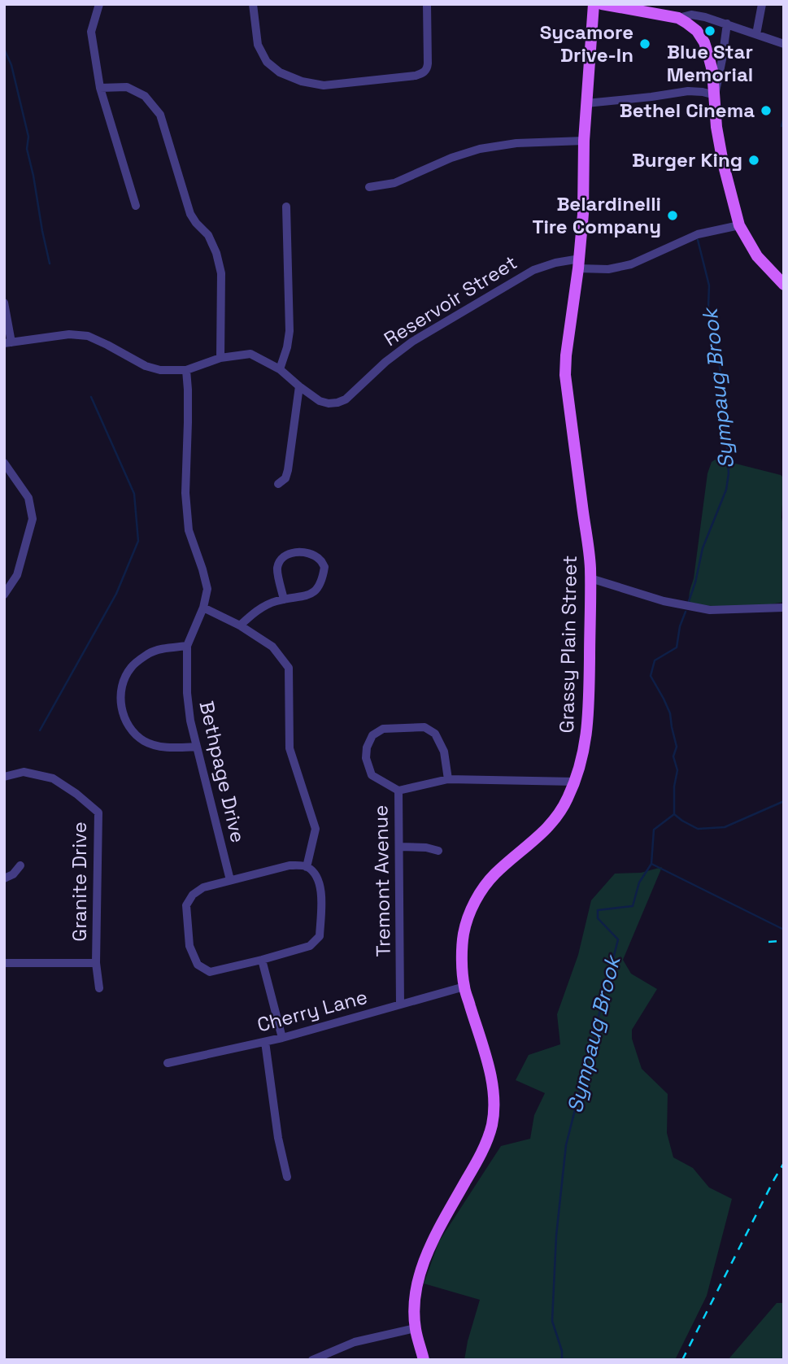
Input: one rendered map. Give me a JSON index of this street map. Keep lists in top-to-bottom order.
{
  "streets": {
    "main road": ["Grassy Plain Street"],
    "street": [
      "Reservoir Street",
      "Bethpage Drive",
      "Tremont Avenue",
      "Granite Drive",
      "Cherry Lane"
    ]
  },
  "crossings": [
    ["Reservoir Street", "Grassy Plain Street"],
    ["Reservoir Street", "Bethpage Drive"],
    ["Grassy Plain Street", "Cherry Lane"],
    ["Tremont Avenue", "Cherry Lane"]
  ],
  "water": ["Sympaug Brook"],
  "places": [
    "Blue Star Memorial",
    "Sycamore Drive-In",
    "Bethel Cinema",
    "Burger King",
    "Belardinelli Tire Company"
  ]
}
